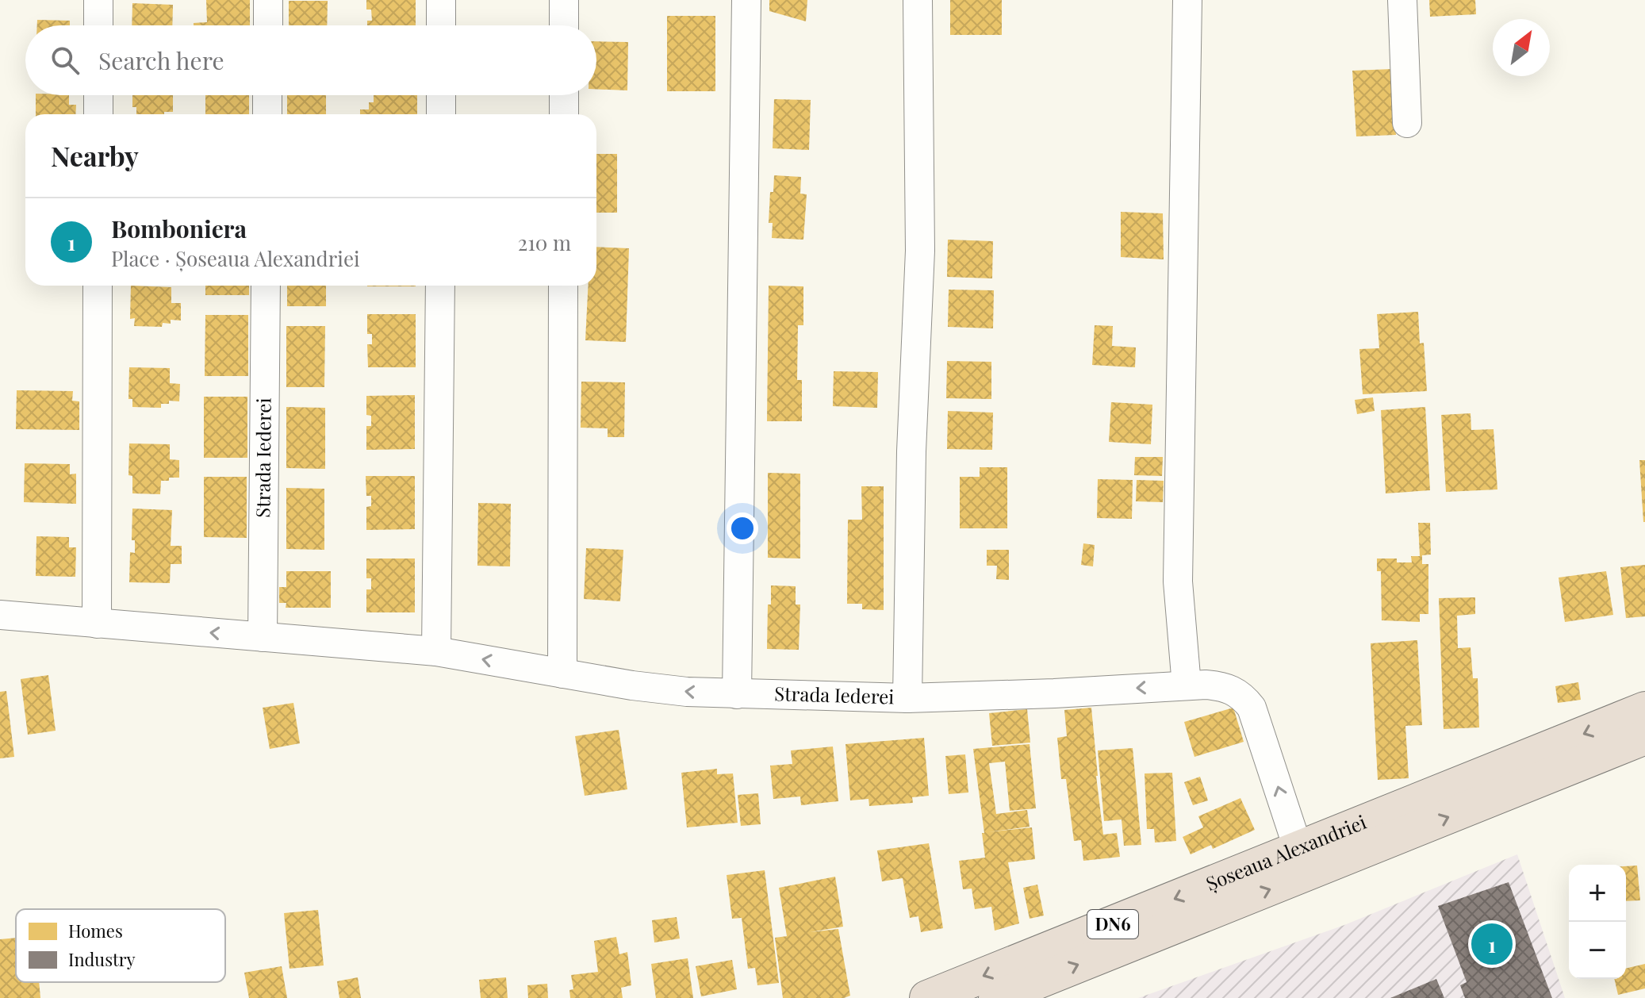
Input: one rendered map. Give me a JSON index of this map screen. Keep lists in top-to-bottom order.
{
  "streets": {
    "highway": ["Șoseaua Alexandriei", "DN6"],
    "street": ["Strada Iederei"]
  },
  "crossings": [
    ["Strada Iederei", "Șoseaua Alexandriei"]
  ],
  "one_way": ["Strada Iederei"],
  "legend": ["Homes", "Industry"],
  "north": "top right",
  "page": {
    "search": "Search here",
    "heading": "Nearby",
    "list": [
      {
        "mark": "1",
        "name": "Bomboniera",
        "note": "Place · Șoseaua Alexandriei",
        "value": "210 m"
      }
    ],
    "map_buttons": ["+", "−"],
    "pins": "1"
  }
}
